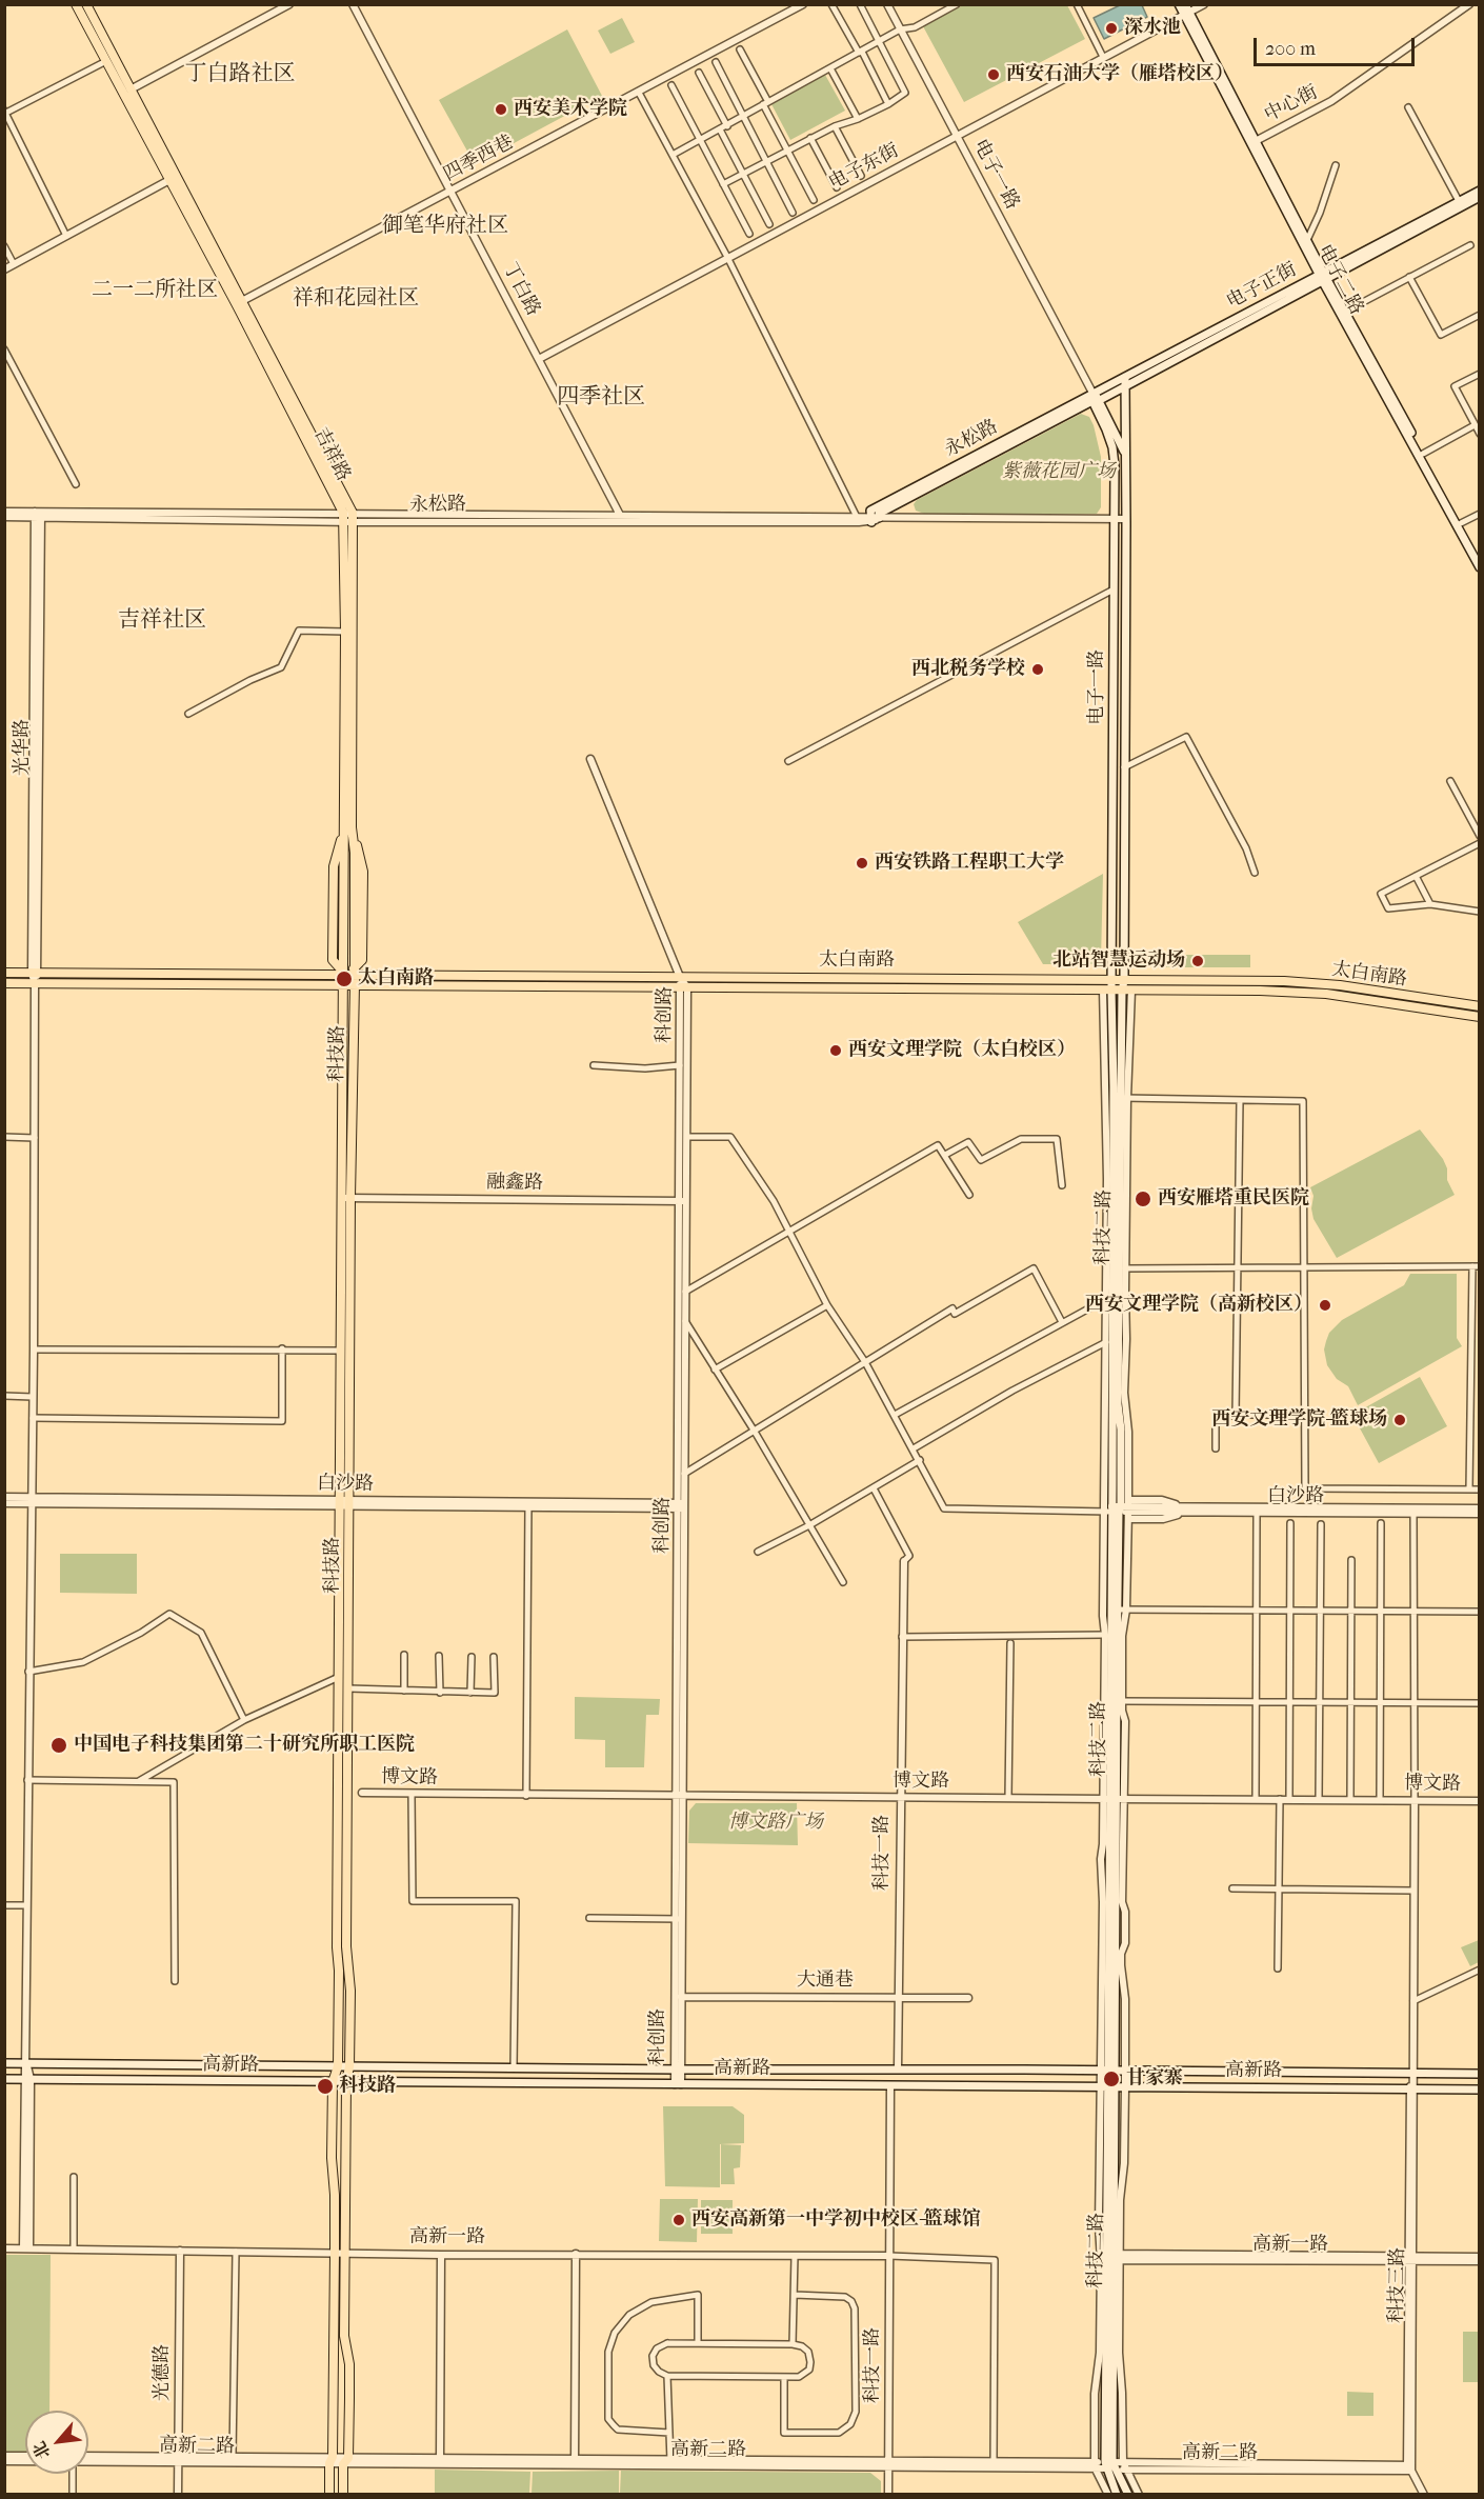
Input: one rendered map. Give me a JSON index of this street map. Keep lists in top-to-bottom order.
{
  "streets": {
    "main road": [
      "电子一路",
      "电子二路",
      "电子正街",
      "永松路",
      "吉祥路",
      "太白南路",
      "科技路",
      "科技二路",
      "高新路"
    ],
    "street": [
      "中心街",
      "四季西巷",
      "电子东街",
      "丁白路",
      "光华路",
      "科创路",
      "融鑫路",
      "白沙路",
      "博文路",
      "科技一路",
      "大通巷",
      "高新一路",
      "科技三路",
      "光德路",
      "高新二路"
    ]
  },
  "crossings": [
    ["中心街", "电子二路"],
    ["四季西巷", "丁白路"],
    ["四季西巷", "吉祥路"],
    ["电子东街", "电子一路"],
    ["电子东街", "电子二路"],
    ["电子东街", "丁白路"],
    ["电子一路", "电子正街"],
    ["电子一路", "永松路"],
    ["电子一路", "太白南路"],
    ["电子一路", "科技二路"],
    ["电子二路", "电子正街"],
    ["电子正街", "永松路"],
    ["丁白路", "永松路"],
    ["永松路", "吉祥路"],
    ["永松路", "光华路"],
    ["吉祥路", "太白南路"],
    ["吉祥路", "科技路"],
    ["光华路", "太白南路"],
    ["光华路", "白沙路"],
    ["光华路", "高新路"],
    ["光华路", "高新一路"],
    ["太白南路", "科创路"],
    ["太白南路", "科技路"],
    ["太白南路", "科技二路"],
    ["科创路", "融鑫路"],
    ["科创路", "白沙路"],
    ["科创路", "博文路"],
    ["科创路", "大通巷"],
    ["科创路", "高新路"],
    ["科技路", "融鑫路"],
    ["科技路", "白沙路"],
    ["科技路", "高新路"],
    ["科技路", "高新一路"],
    ["科技路", "高新二路"],
    ["科技二路", "白沙路"],
    ["科技二路", "博文路"],
    ["科技二路", "高新路"],
    ["科技二路", "高新一路"],
    ["科技二路", "高新二路"],
    ["博文路", "科技一路"],
    ["博文路", "科技三路"],
    ["科技一路", "大通巷"],
    ["科技一路", "高新路"],
    ["科技一路", "高新一路"],
    ["科技一路", "高新二路"],
    ["高新路", "科技三路"],
    ["高新一路", "科技三路"],
    ["高新一路", "光德路"],
    ["科技三路", "高新二路"],
    ["光德路", "高新二路"]
  ],
  "districts": [
    "丁白路社区",
    "御笔华府社区",
    "二一二所社区",
    "祥和花园社区",
    "四季社区",
    "吉祥社区"
  ],
  "parks": ["紫薇花园广场", "博文路广场"],
  "places": [
    "深水池",
    "西安石油大学（雁塔校区）",
    "西安美术学院",
    "西北税务学校",
    "西安铁路工程职工大学",
    "北站智慧运动场",
    "太白南路",
    "西安文理学院（太白校区）",
    "西安雁塔重民医院",
    "西安文理学院（高新校区）",
    "西安文理学院-篮球场",
    "中国电子科技集团第二十研究所职工医院",
    "甘家寨",
    "科技路",
    "西安高新第一中学初中校区-篮球馆"
  ],
  "scale_bar": "200 m",
  "north": "bottom left"
}
